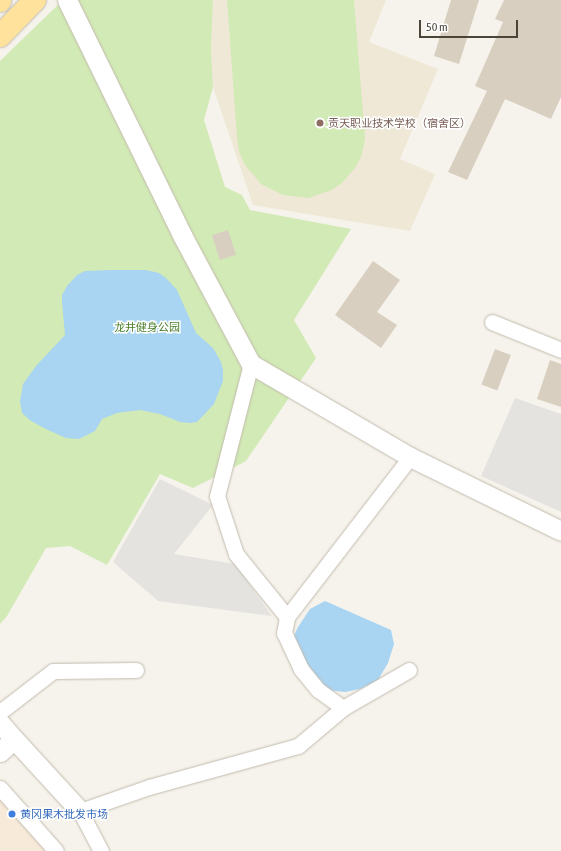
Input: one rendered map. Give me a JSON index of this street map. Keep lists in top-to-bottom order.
{
  "parks": ["龙井健身公园"],
  "places": ["贡天职业技术学校（宿舍区）", "黄冈果木批发市场"],
  "scale_bar": "50 m"
}
